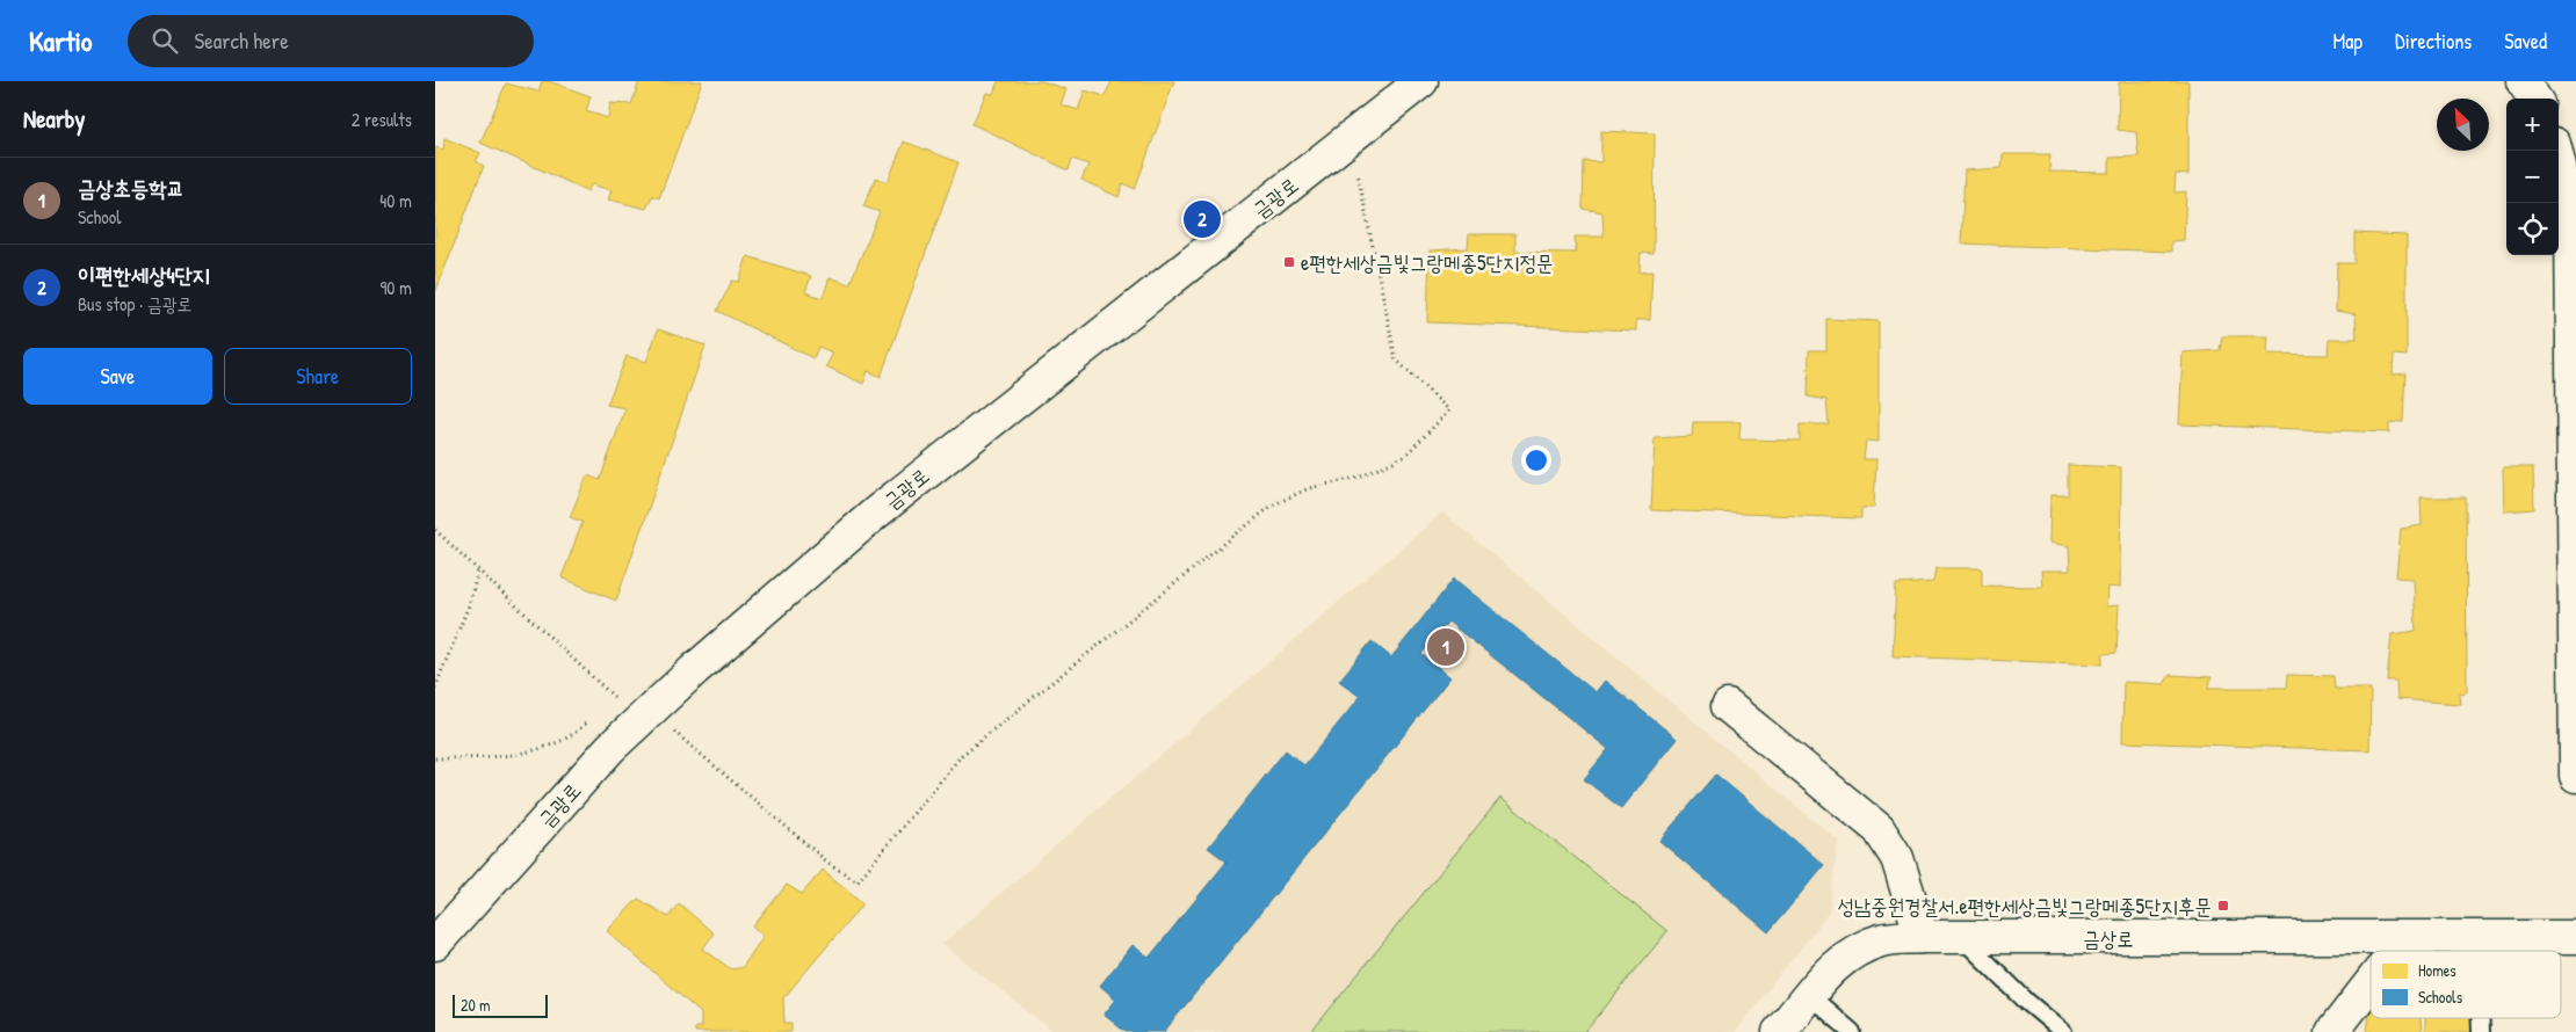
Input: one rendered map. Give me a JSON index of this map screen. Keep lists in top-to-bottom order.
{
  "streets": {
    "street": ["금광로", "금상로"]
  },
  "places": {
    "transit": ["e편한세상금빛그랑메종5단지정문", "성남중원경찰서.e편한세상금빛그랑메종5단지후문"]
  },
  "legend": ["Homes", "Schools"],
  "scale_bar": "20 m",
  "north": "top left",
  "page": {
    "header": "Kartio",
    "search": "Search here",
    "nav": ["Map", "Directions", "Saved"],
    "heading": ["Nearby", "2 results"],
    "map_buttons": ["+", "−"],
    "list": [
      {
        "mark": "1",
        "name": "금상초등학교",
        "note": "School",
        "value": "40 m"
      },
      {
        "mark": "2",
        "name": "이편한세상4단지",
        "note": "Bus stop · 금광로",
        "value": "90 m"
      }
    ],
    "pins": ["2", "1"],
    "buttons": ["Save", "Share"],
    "scale": "20 m"
  }
}
